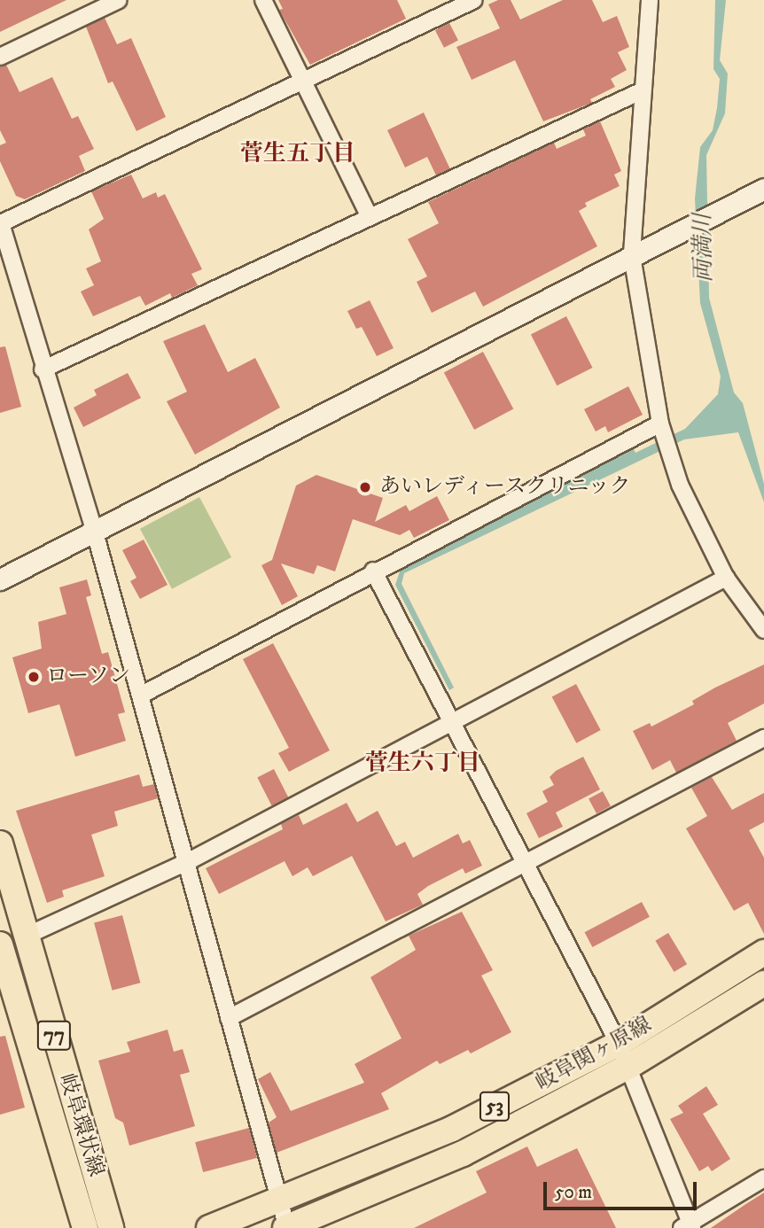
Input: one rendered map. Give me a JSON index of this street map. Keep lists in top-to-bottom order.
{
  "streets": {
    "main road": [
      "77",
      "岐阜関ヶ原線",
      "53",
      "岐阜環状線"
    ]
  },
  "districts": ["菅生五丁目", "菅生六丁目"],
  "water": ["両満川"],
  "places": ["あいレディースクリニック", "ローソン"],
  "scale_bar": "50 m"
}
